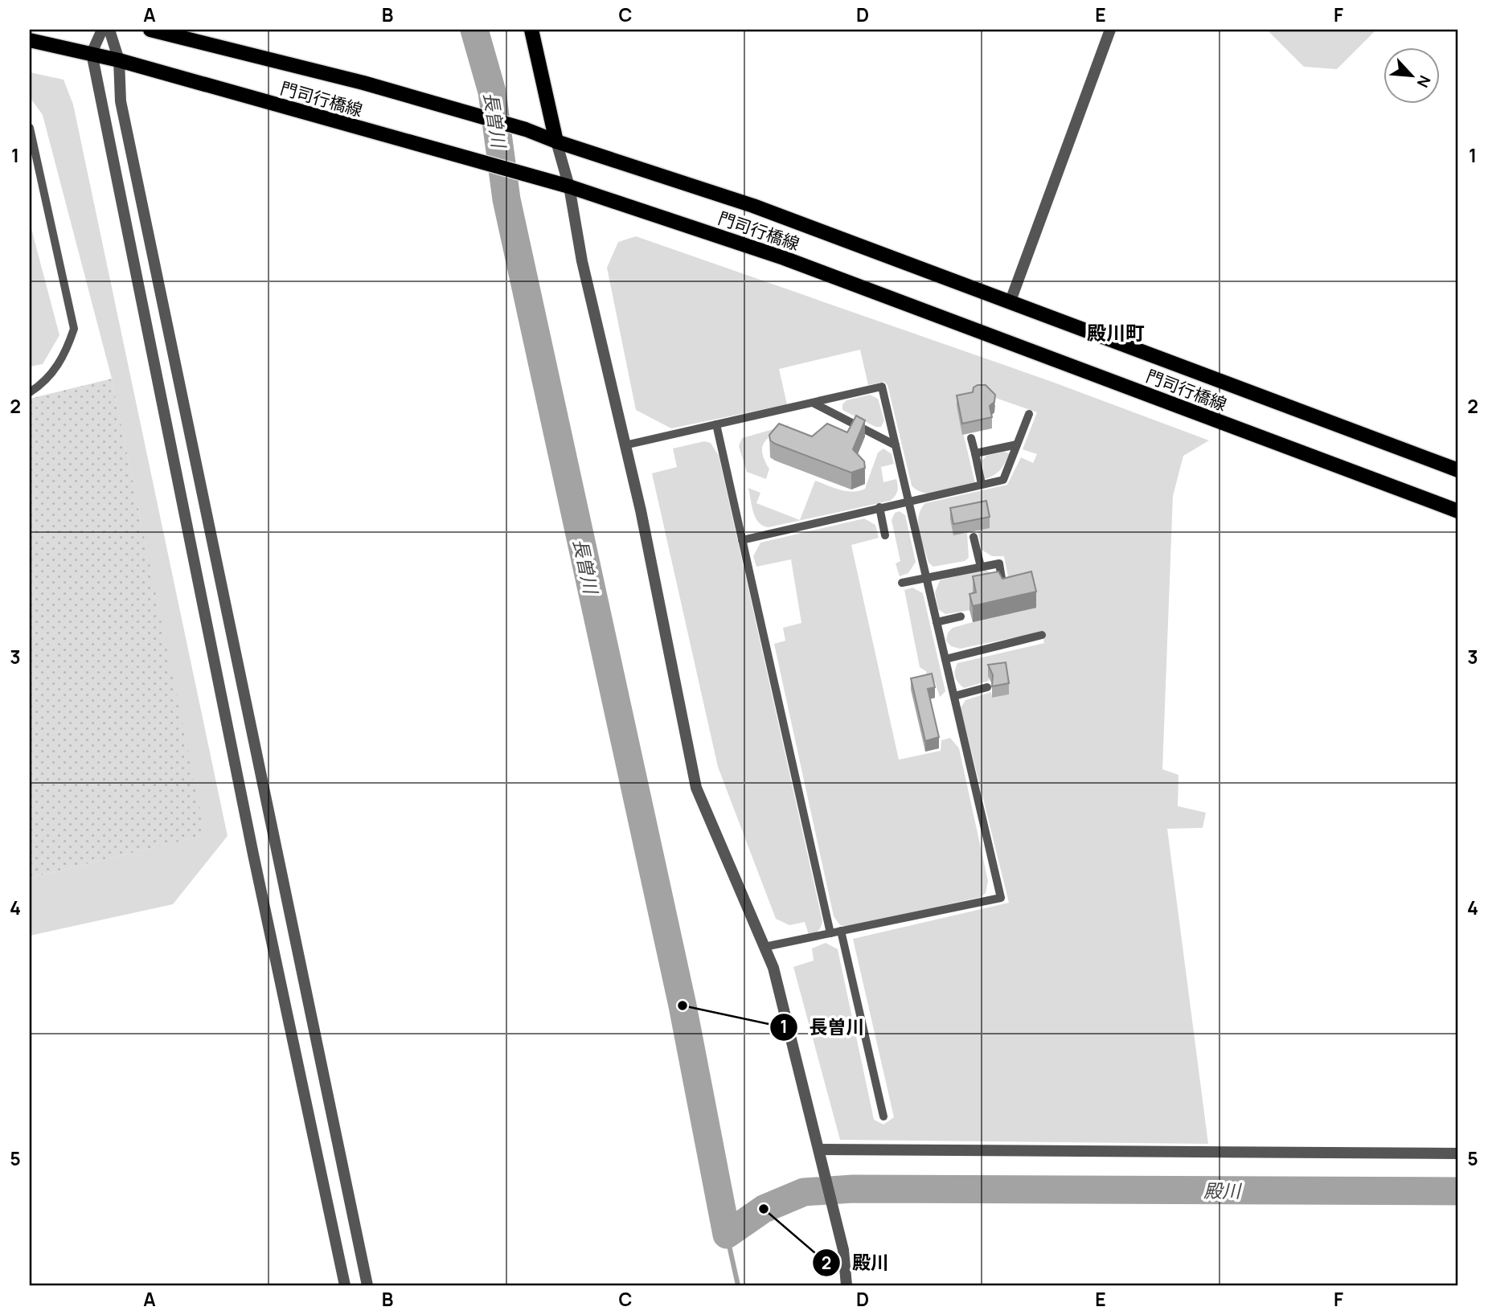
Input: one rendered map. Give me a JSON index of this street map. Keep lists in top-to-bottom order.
{
  "streets": {
    "main road": ["門司行橋線"]
  },
  "districts": ["殿川町"],
  "water": ["長曽川", "殿川"],
  "places": ["長曽川", "殿川"],
  "north": "bottom right",
  "grid": {
    "columns": [
      "A",
      "B",
      "C",
      "D",
      "E",
      "F"
    ],
    "rows": [
      "1",
      "2",
      "3",
      "4",
      "5"
    ]
  }
}
